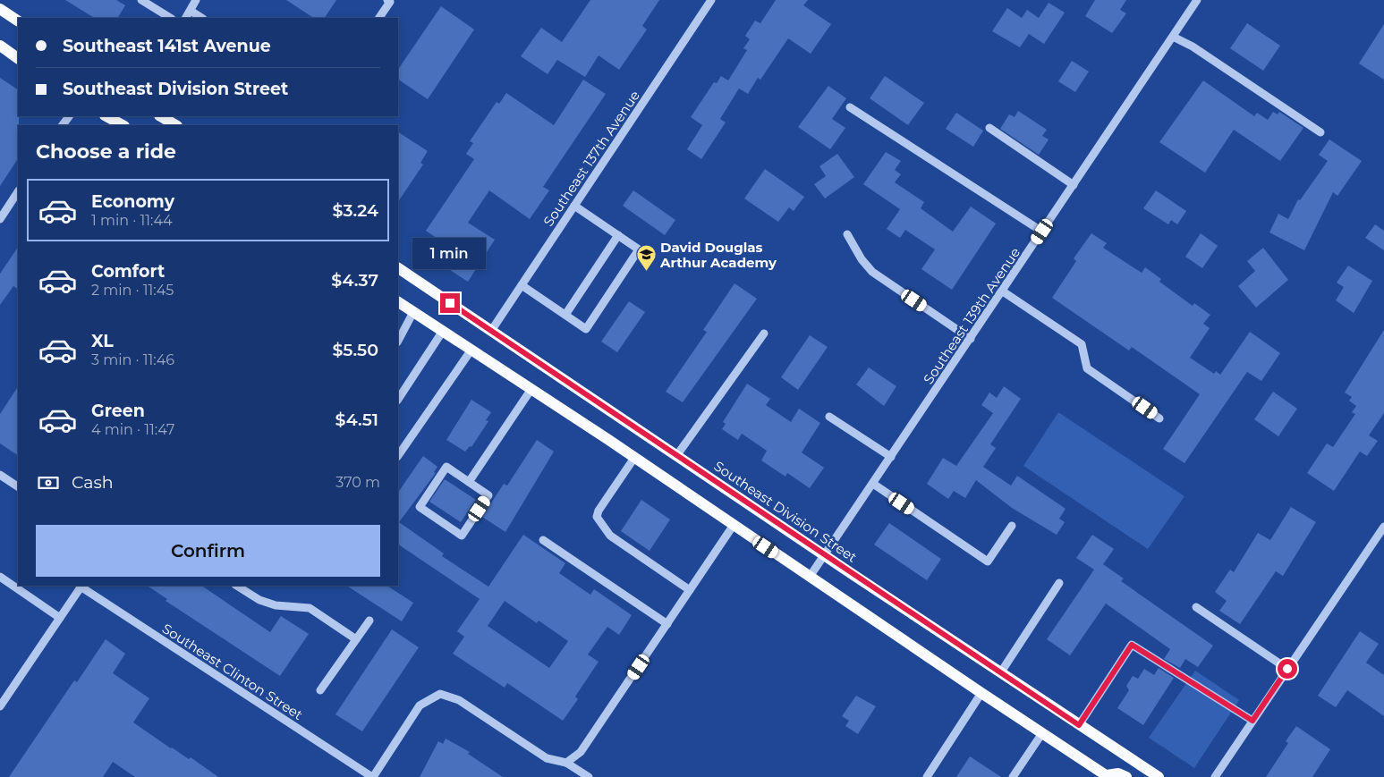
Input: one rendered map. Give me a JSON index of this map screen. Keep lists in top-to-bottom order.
{
  "streets": {
    "main road": ["Southeast Division Street"],
    "street": ["Southeast 137th Avenue", "Southeast 139th Avenue", "Southeast Clinton Street"]
  },
  "crossings": [
    ["Southeast 137th Avenue", "Southeast Division Street"],
    ["Southeast 139th Avenue", "Southeast Division Street"]
  ],
  "places": {
    "school or university": ["David Douglas Arthur Academy"]
  },
  "page": {
    "banner": ["Southeast 141st Avenue", "Southeast Division Street"],
    "heading": "Choose a ride",
    "list": [
      {
        "name": "Economy",
        "note": "1 min · 11:44",
        "value": "$3.24"
      },
      {
        "name": "Comfort",
        "note": "2 min · 11:45",
        "value": "$4.37"
      },
      {
        "name": "XL",
        "note": "3 min · 11:46",
        "value": "$5.50"
      },
      {
        "name": "Green",
        "note": "4 min · 11:47",
        "value": "$4.51"
      }
    ],
    "bubble": "1 min",
    "pay": ["Cash", "370 m"],
    "buttons": "Confirm"
  }
}
